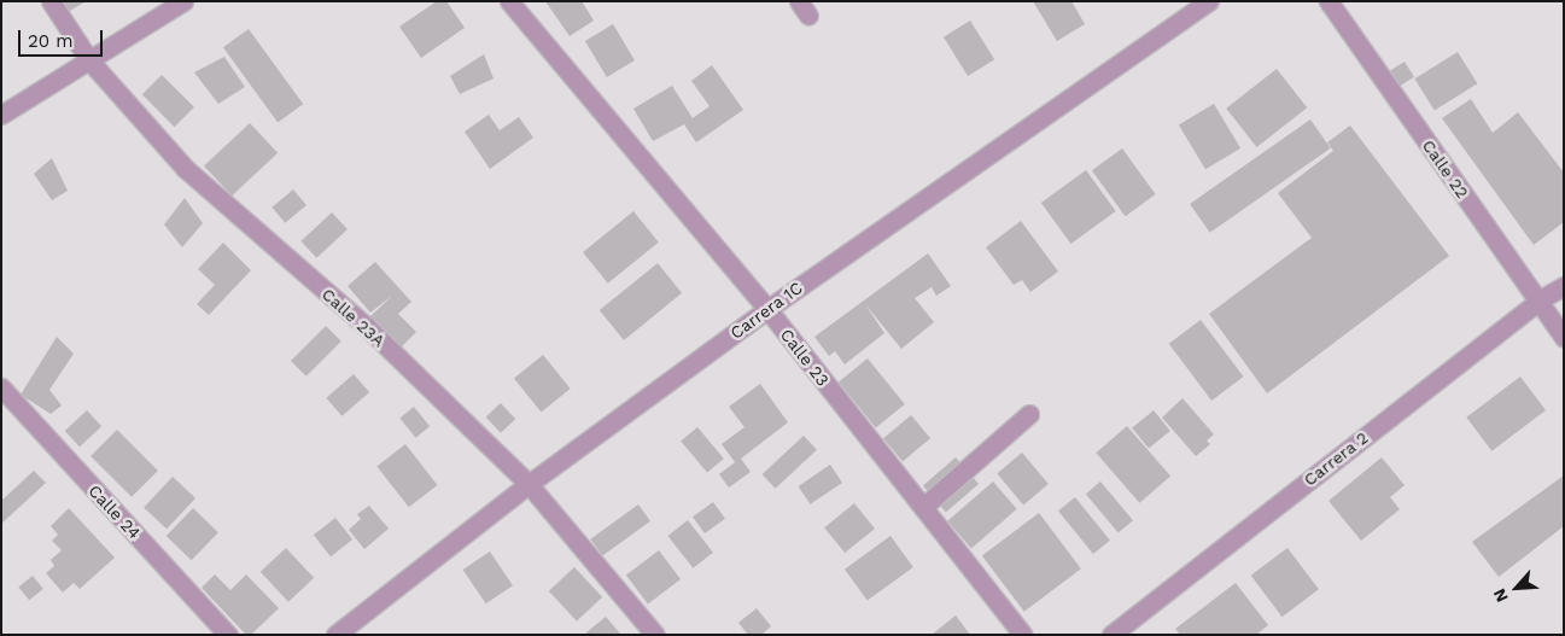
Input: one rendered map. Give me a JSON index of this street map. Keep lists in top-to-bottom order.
{
  "streets": {
    "street": [
      "Calle 22",
      "Carrera 1C",
      "Calle 23A",
      "Calle 23",
      "Carrera 2",
      "Calle 24"
    ]
  },
  "crossings": [
    ["Calle 22", "Carrera 2"],
    ["Carrera 1C", "Calle 23A"],
    ["Carrera 1C", "Calle 23"]
  ],
  "scale_bar": "20 m",
  "north": "bottom left"
}
